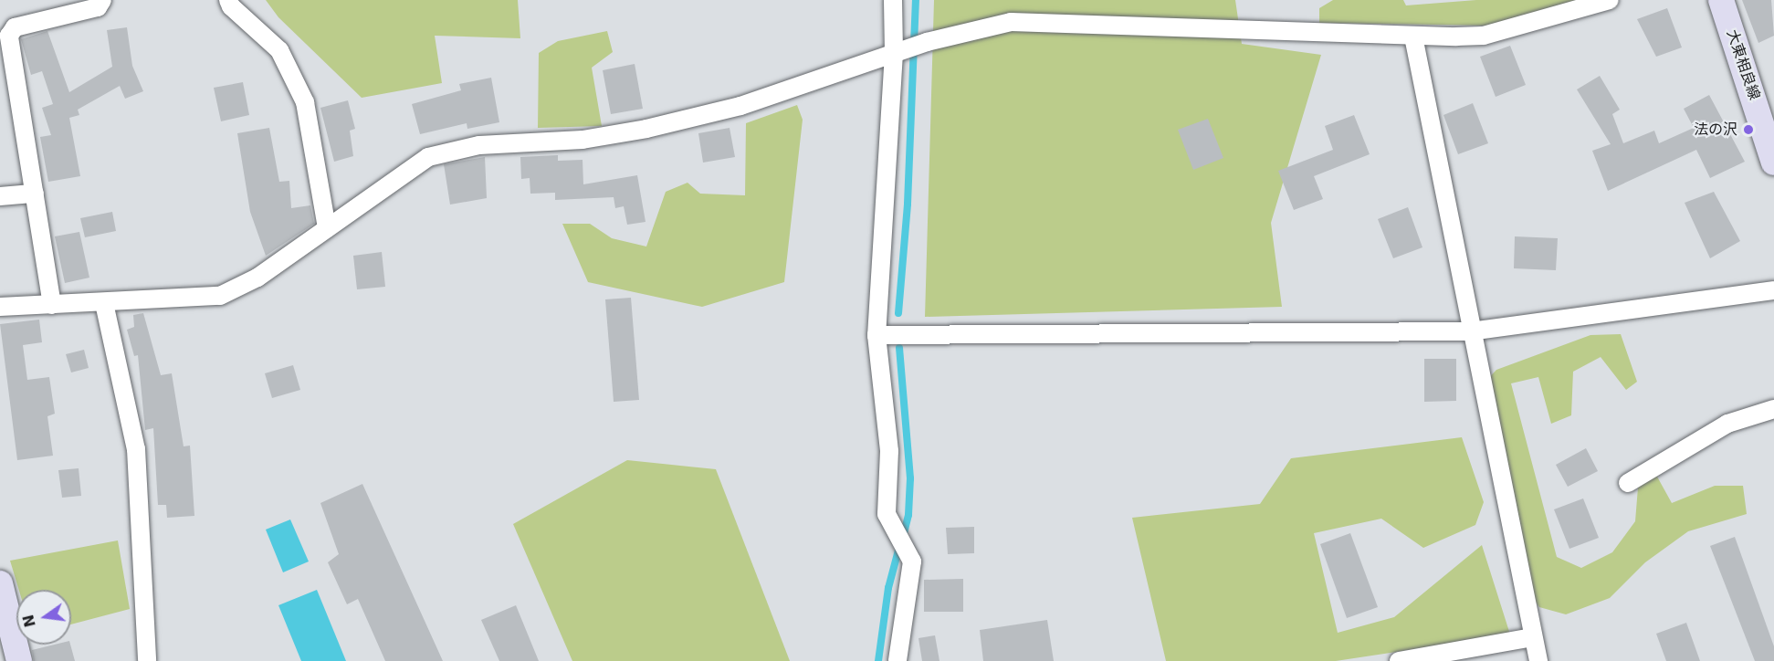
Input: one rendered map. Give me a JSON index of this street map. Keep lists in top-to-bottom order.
{
  "streets": {
    "main road": ["大東相良線"]
  },
  "places": ["法の沢"],
  "north": "left"
}
